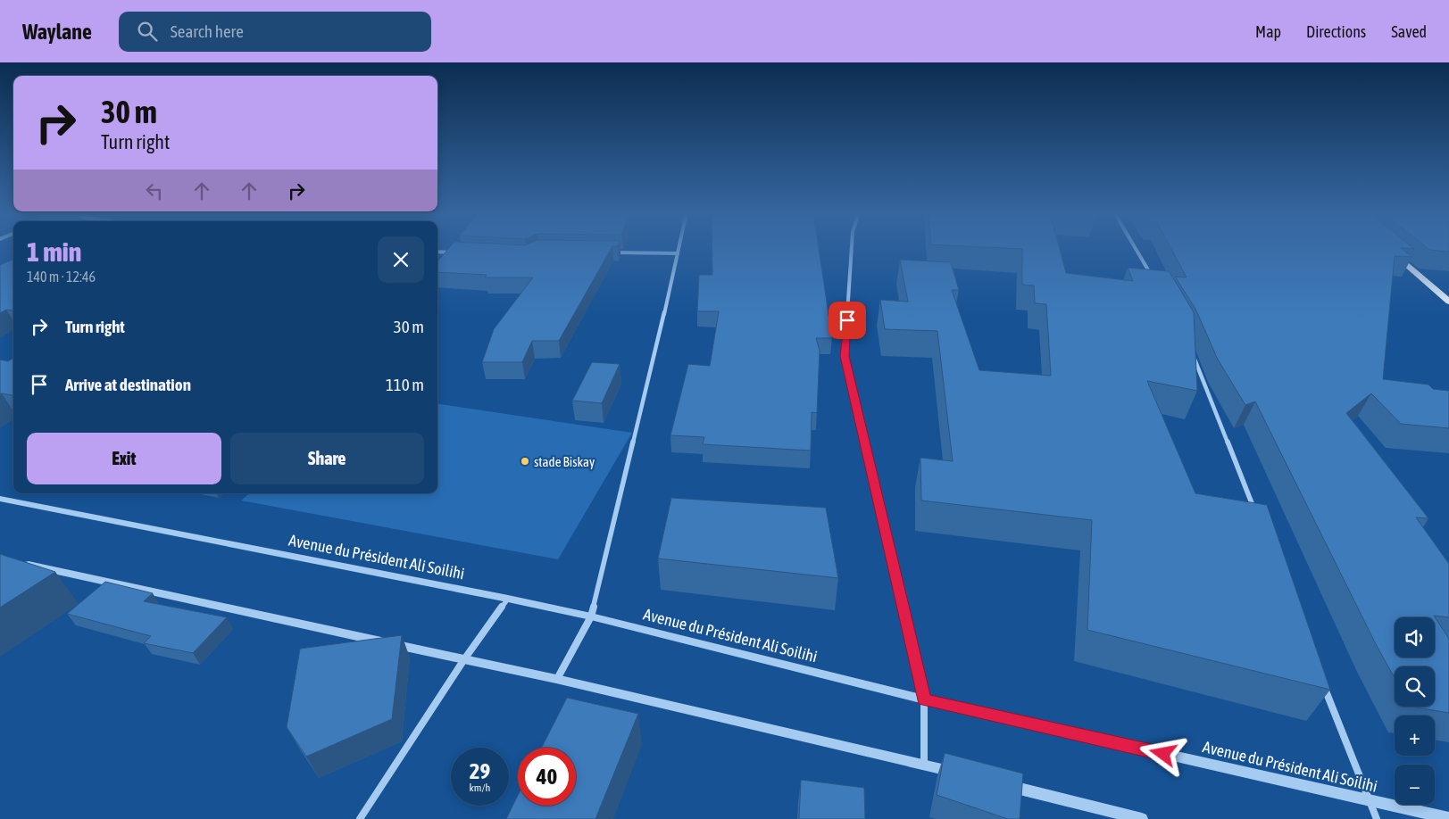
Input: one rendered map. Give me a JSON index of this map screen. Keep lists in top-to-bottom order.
{
  "streets": {
    "street": ["Avenue du Président Ali Soilihi"]
  },
  "places": ["stade Biskay"],
  "page": {
    "header": "Waylane",
    "search": "Search here",
    "nav": ["Map", "Directions", "Saved"],
    "turn": ["30 m", "Turn right"],
    "heading": ["1 min", "140 m · 12:46"],
    "list": [
      {
        "name": "Turn right",
        "value": "30 m"
      },
      {
        "name": "Arrive at destination",
        "value": "110 m"
      }
    ],
    "buttons": ["Exit", "Share"],
    "map_buttons": ["+", "−"],
    "speed": "29 km/h",
    "limit": "40"
  }
}
